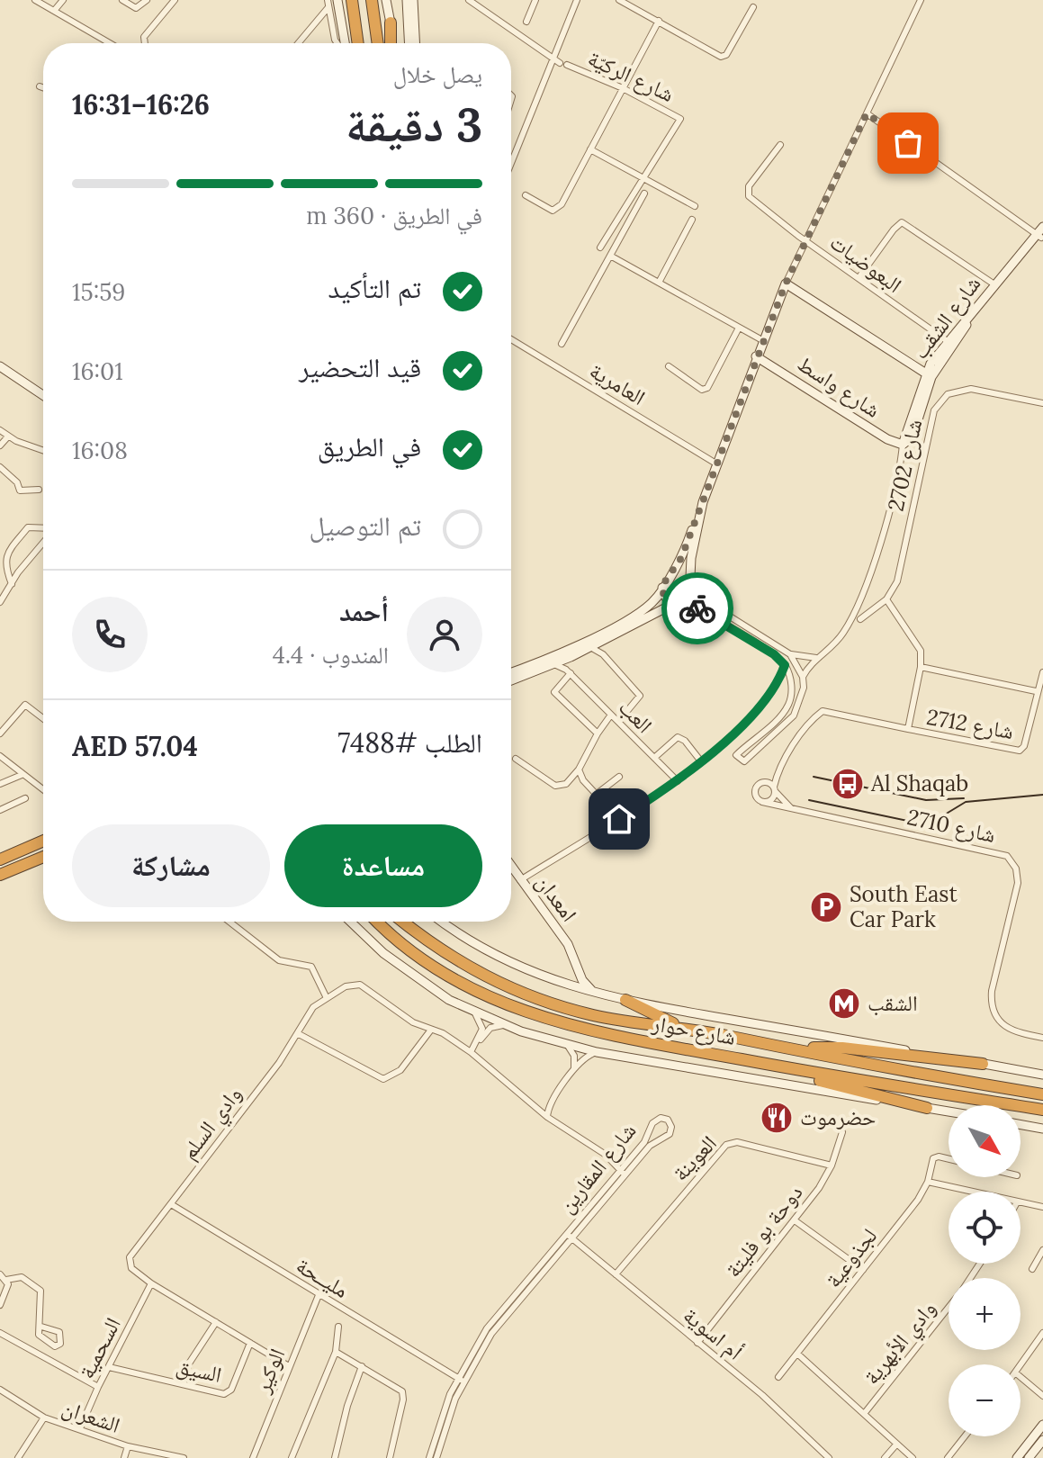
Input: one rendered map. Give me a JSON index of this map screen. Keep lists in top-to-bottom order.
{
  "streets": {
    "highway": ["شارع حوار"],
    "street": [
      "شارع الركيّة",
      "البعوضيات",
      "شارع الشقب",
      "العامرية",
      "شارع واسط",
      "شارع 2702",
      "العب",
      "شارع 2712",
      "شارع 2710",
      "امعدان",
      "وادي السلم",
      "العوينة",
      "شارع المقارين",
      "دوحة بو فليتة",
      "لجذوعية",
      "مليــحة",
      "أم اسوية",
      "وادي الأبهرية",
      "السحمية",
      "السيق",
      "الوكير",
      "الشعران"
    ]
  },
  "crossings": [
    ["البعوضيات", "شارع الشقب"],
    ["شارع الشقب", "شارع واسط"],
    ["شارع 2702", "شارع 2712"],
    ["امعدان", "شارع حوار"],
    ["وادي السلم", "مليــحة"],
    ["وادي السلم", "السحمية"],
    ["العوينة", "دوحة بو فليتة"],
    ["العوينة", "أم اسوية"],
    ["شارع المقارين", "مليــحة"],
    ["شارع المقارين", "أم اسوية"],
    ["دوحة بو فليتة", "أم اسوية"],
    ["مليــحة", "الوكير"],
    ["السحمية", "السيق"],
    ["السحمية", "الشعران"]
  ],
  "places": {
    "bus stop": ["Al Shaqab"],
    "parking": ["South East Car Park"],
    "metro station": ["الشقب"],
    "restaurant": ["حضرموت"]
  },
  "north": "bottom right",
  "page": {
    "heading": ["3 دقيقة", "يصل خلال", "16:26–16:31"],
    "panel": [
      "أحمد",
      "المندوب · 4.4",
      "الطلب #7488",
      "AED 57.04"
    ],
    "bar": "في الطريق · 360 m",
    "list": [
      ["تم التأكيد", "15:59"],
      ["قيد التحضير", "16:01"],
      ["في الطريق", "16:08"],
      "تم التوصيل"
    ],
    "buttons": ["مساعدة", "مشاركة"],
    "map_buttons": ["+", "−"]
  }
}
